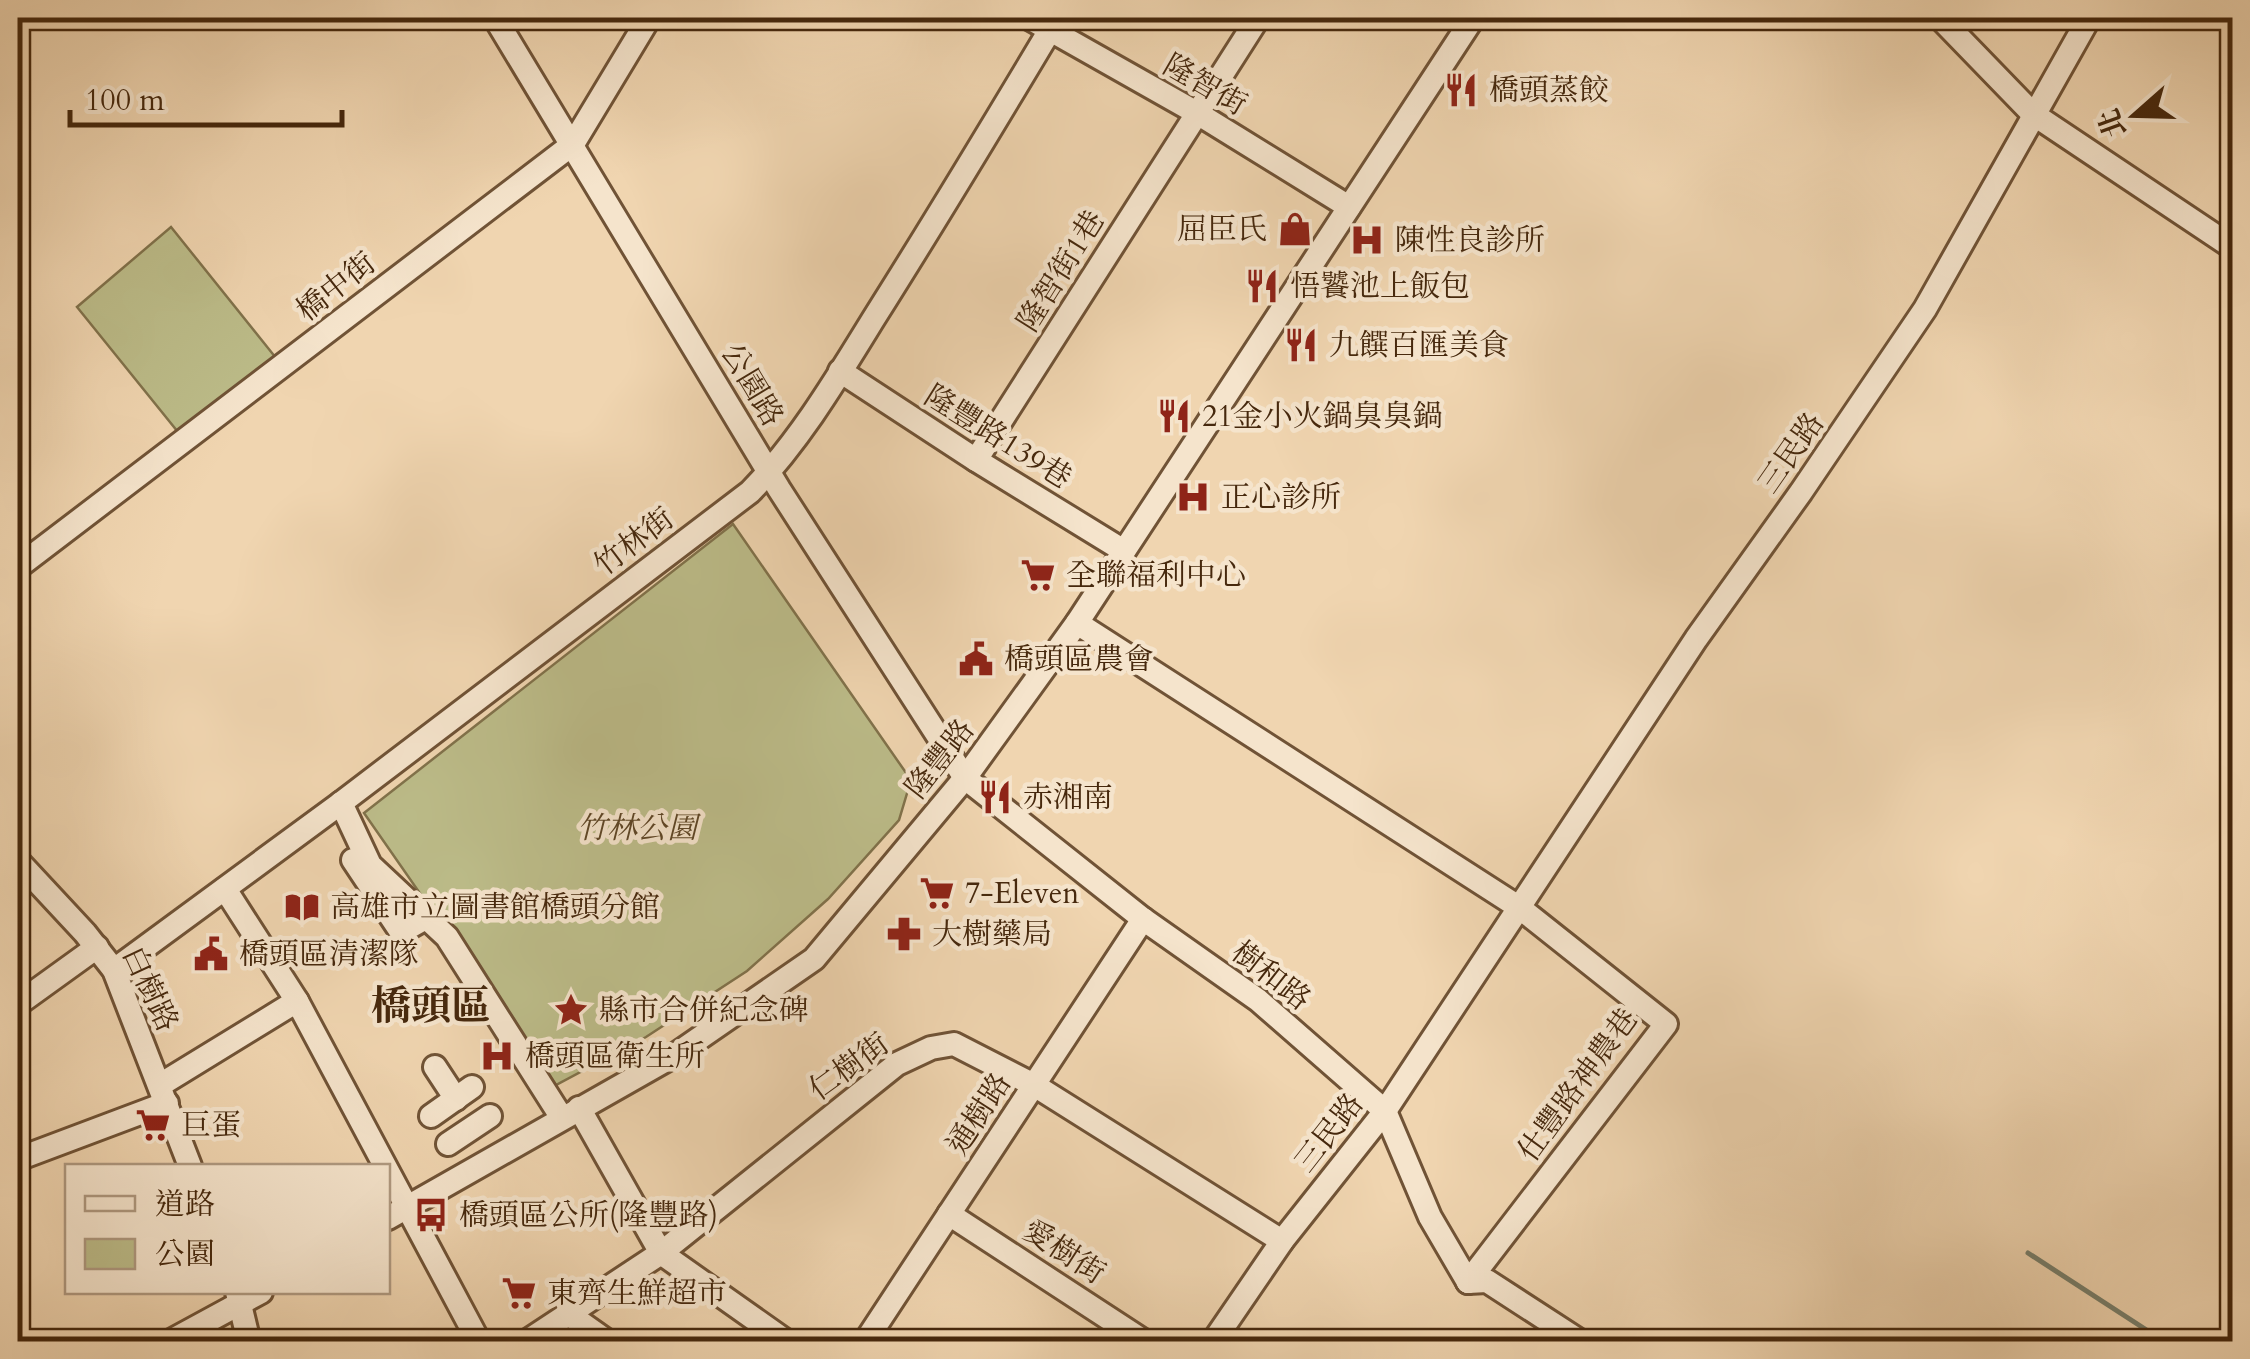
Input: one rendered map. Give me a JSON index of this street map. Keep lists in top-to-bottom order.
{
  "streets": {
    "street": [
      "隆智街",
      "隆智街1巷",
      "橋中街",
      "公園路",
      "隆豐路139巷",
      "三民路",
      "竹林街",
      "隆豐路",
      "樹和路",
      "白樹路",
      "仁樹街",
      "仕豐路神農巷",
      "通樹路",
      "愛樹街"
    ]
  },
  "crossings": [
    ["隆智街", "隆智街1巷"],
    ["隆智街", "竹林街"],
    ["隆智街", "隆豐路"],
    ["隆智街1巷", "隆豐路139巷"],
    ["橋中街", "公園路"],
    ["公園路", "竹林街"],
    ["公園路", "隆豐路"],
    ["公園路", "樹和路"],
    ["隆豐路139巷", "竹林街"],
    ["隆豐路139巷", "隆豐路"],
    ["三民路", "樹和路"],
    ["三民路", "仁樹街"],
    ["三民路", "仕豐路神農巷"],
    ["竹林街", "白樹路"],
    ["隆豐路", "樹和路"],
    ["樹和路", "仕豐路神農巷"],
    ["樹和路", "通樹路"],
    ["仁樹街", "通樹路"],
    ["通樹路", "愛樹街"]
  ],
  "districts": ["橋頭區"],
  "parks": ["竹林公園"],
  "places": {
    "restaurant": [
      "橋頭蒸餃",
      "悟饕池上飯包",
      "九饌百匯美食",
      "21金小火鍋臭臭鍋",
      "赤湘南"
    ],
    "shop": ["屈臣氏"],
    "hospital": ["陳性良診所", "正心診所", "橋頭區衛生所"],
    "supermarket": [
      "全聯福利中心",
      "7-Eleven",
      "巨蛋",
      "東齊生鮮超市"
    ],
    "public building": ["橋頭區農會", "橋頭區清潔隊"],
    "library": ["高雄市立圖書館橋頭分館"],
    "pharmacy": ["大樹藥局"],
    "place": ["縣市合併紀念碑"],
    "bus stop": ["橋頭區公所(隆豐路)"]
  },
  "legend": ["道路", "公園"],
  "scale_bar": "100 m",
  "north": "left"
}
